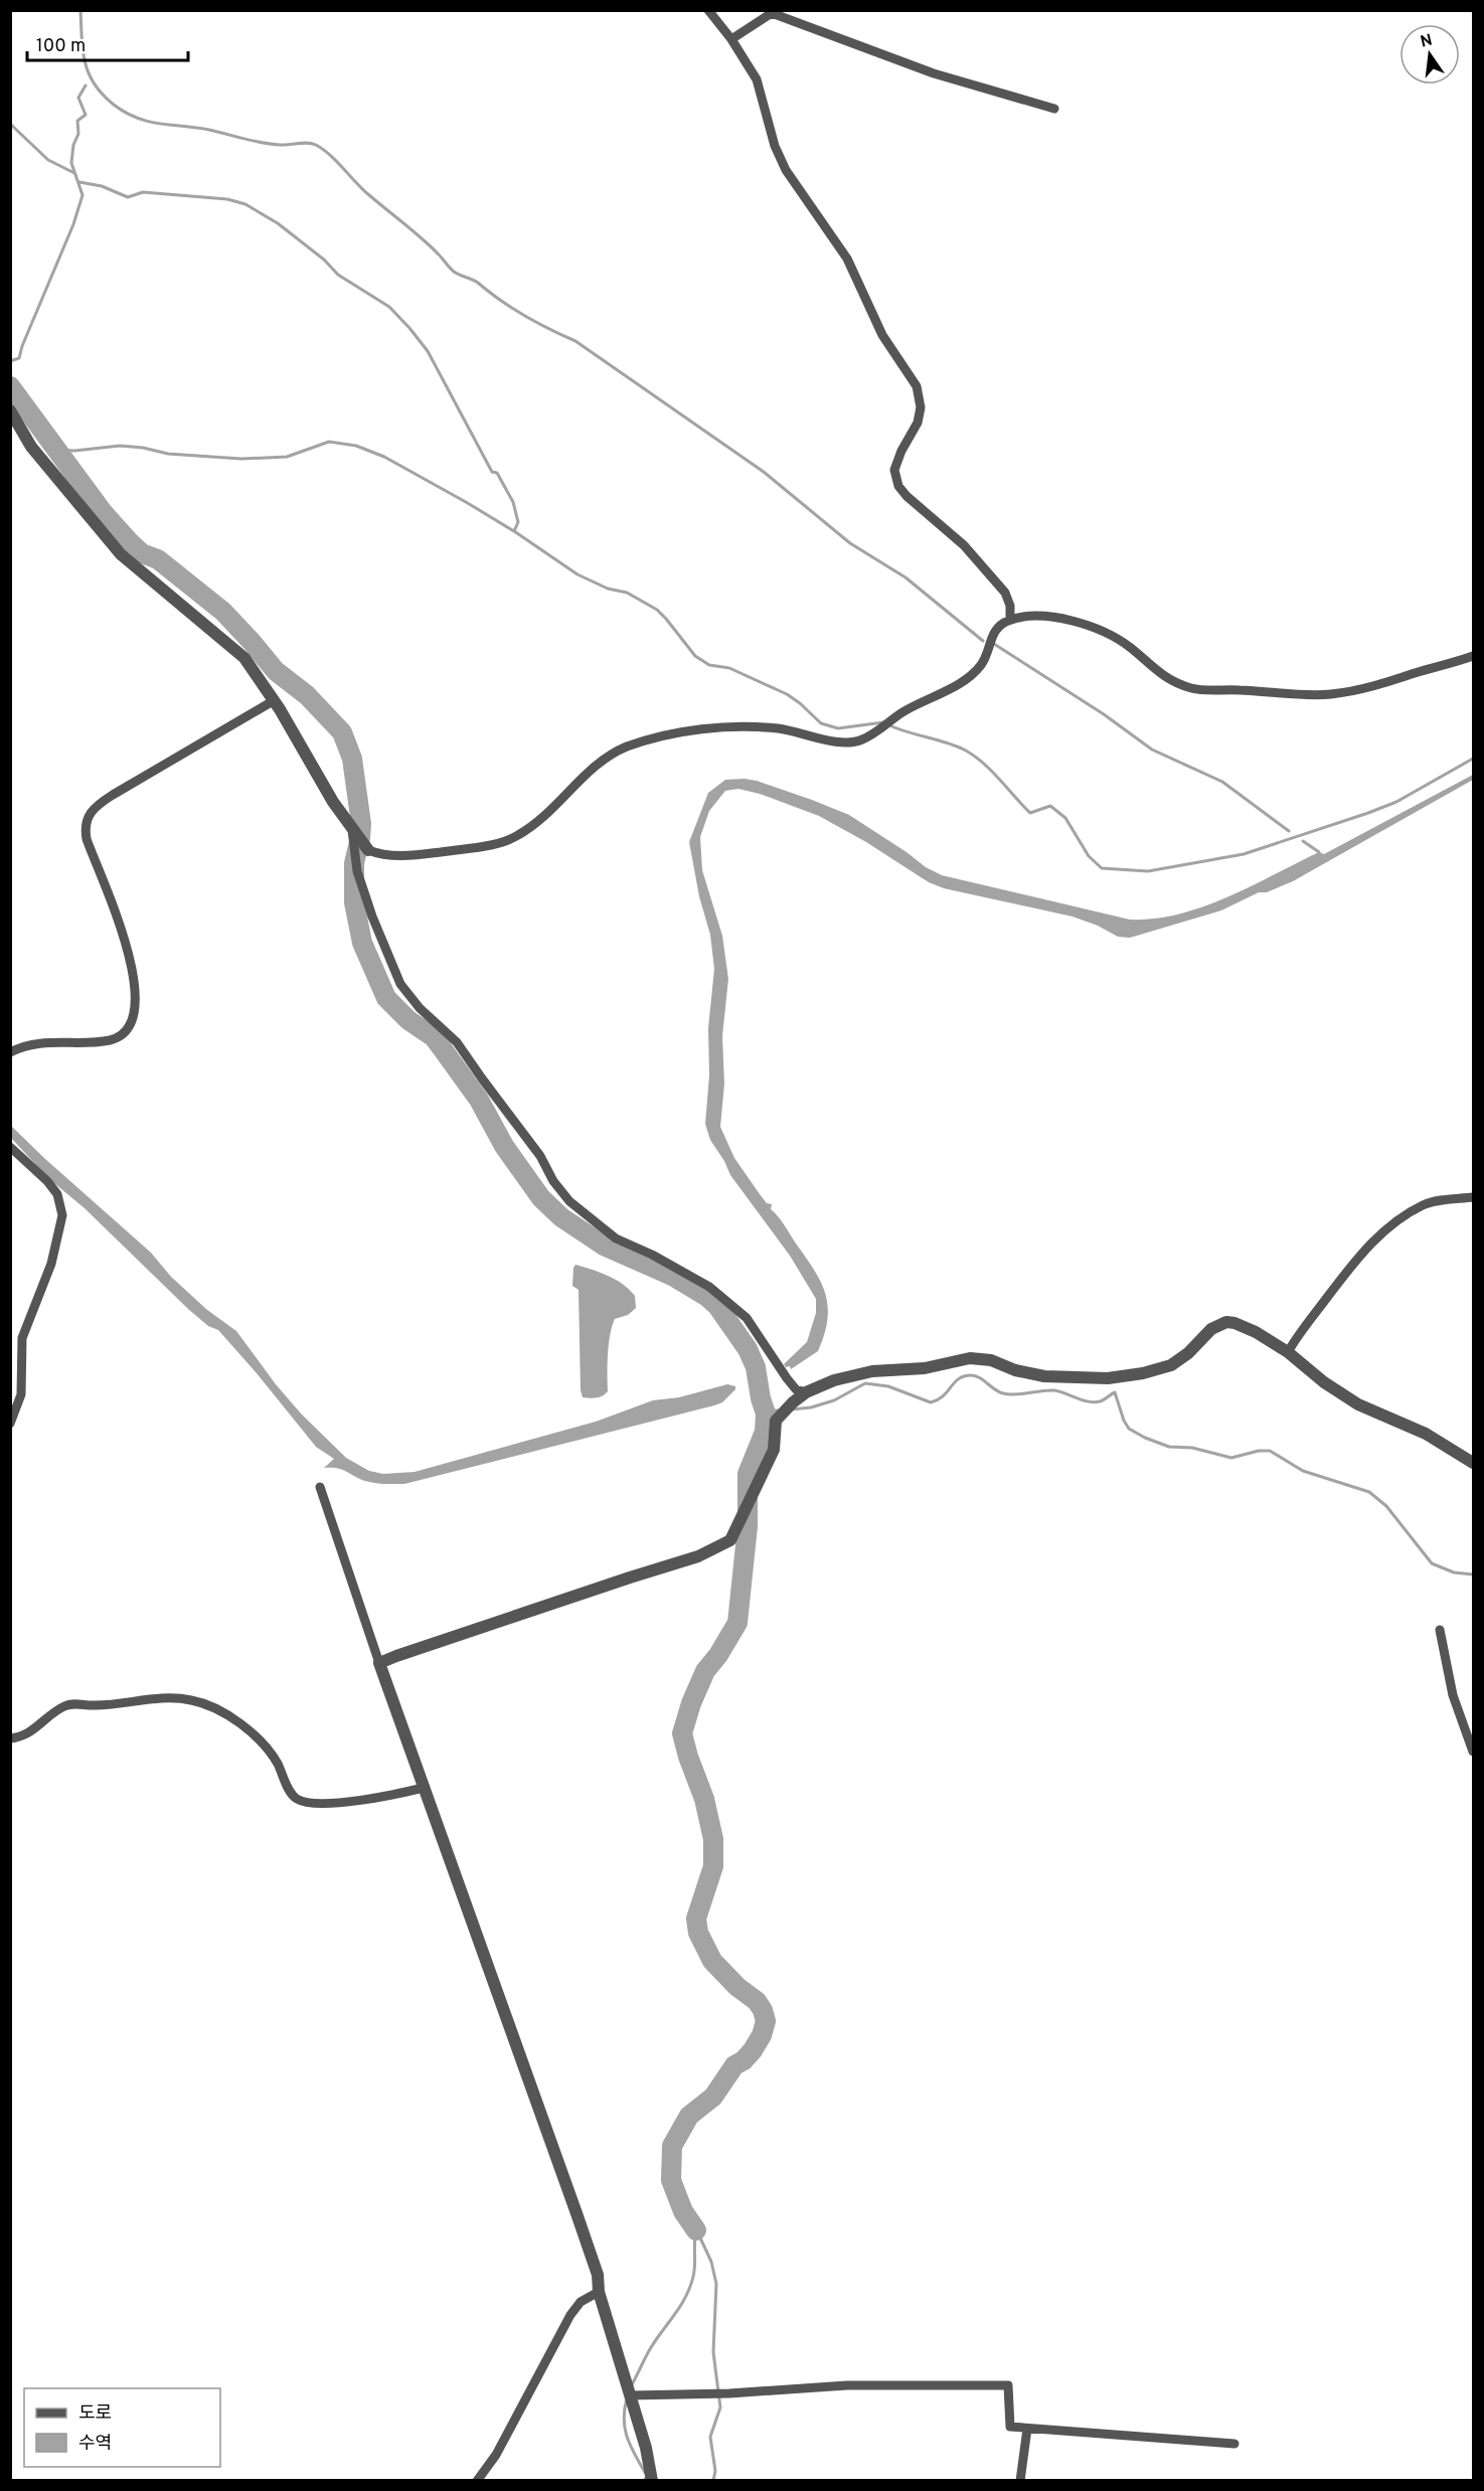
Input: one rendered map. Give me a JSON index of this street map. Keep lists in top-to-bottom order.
{
  "legend": ["도로", "수역"],
  "scale_bar": "100 m",
  "north": "top"
}
